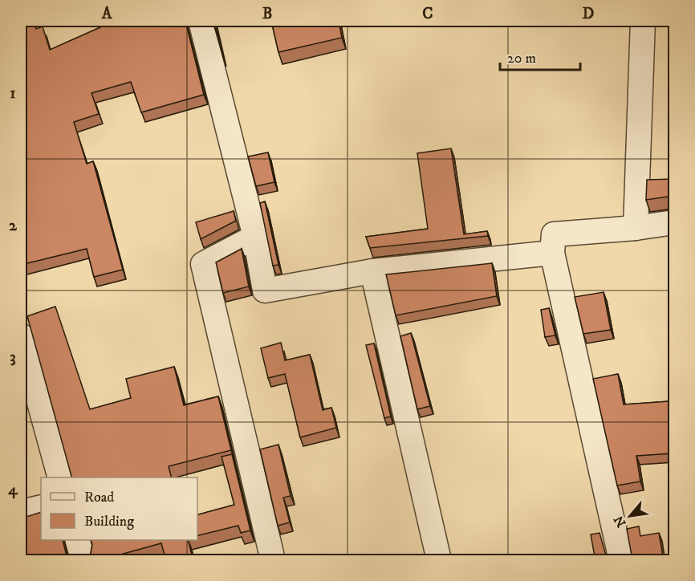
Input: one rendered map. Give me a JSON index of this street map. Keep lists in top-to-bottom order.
{
  "legend": ["Road", "Building"],
  "scale_bar": "20 m",
  "north": "bottom left",
  "grid": {
    "columns": [
      "A",
      "B",
      "C",
      "D"
    ],
    "rows": [
      "1",
      "2",
      "3",
      "4"
    ]
  }
}
